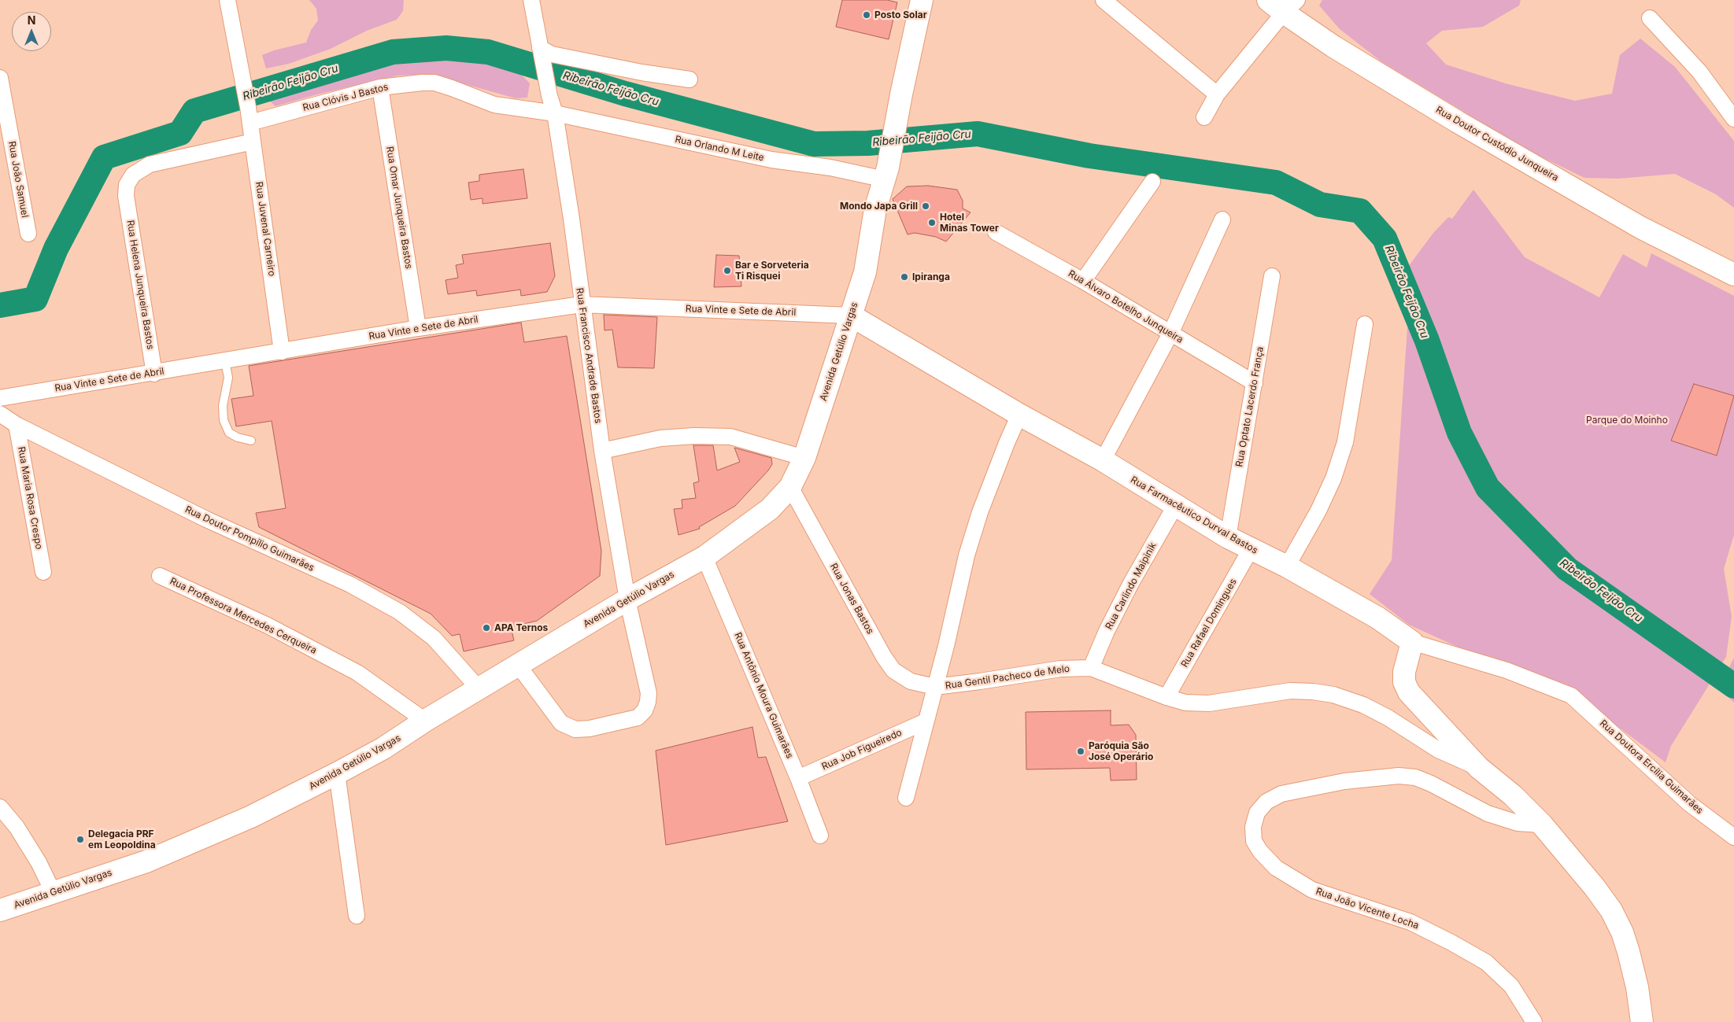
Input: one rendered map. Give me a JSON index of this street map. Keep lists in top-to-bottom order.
{
  "streets": {
    "main road": ["Rua Doutor Custódio Junqueira", "Avenida Getúlio Vargas", "Rua Farmacêutico Durval Bastos"],
    "street": [
      "Rua Clóvis J Bastos",
      "Rua Orlando M Leite",
      "Rua João Samuel",
      "Rua Omar Junqueira Bastos",
      "Rua Juvenal Carneiro",
      "Rua Helena Junqueira Bastos",
      "Rua Álvaro Botelho Junqueira",
      "Rua Vinte e Sete de Abril",
      "Rua Francisco Andrade Bastos",
      "Rua Optato Lacerdo França",
      "Rua Maria Rosa Crespo",
      "Rua Doutor Pompílio Guimarães",
      "Rua Carlindo Maipinik",
      "Rua Jonas Bastos",
      "Rua Professora Mercedes Cerqueira",
      "Rua Rafael Domingues",
      "Rua Gentil Pacheco de Melo",
      "Rua Antônio Moura Guimarães",
      "Rua Job Figueiredo",
      "Rua Doutora Ercília Guimarães",
      "Rua João Vicente Locha"
    ]
  },
  "crossings": [
    ["Rua Clóvis J Bastos", "Rua Orlando M Leite"],
    ["Rua Clóvis J Bastos", "Rua Omar Junqueira Bastos"],
    ["Rua Clóvis J Bastos", "Rua Juvenal Carneiro"],
    ["Rua Clóvis J Bastos", "Rua Francisco Andrade Bastos"],
    ["Rua Orlando M Leite", "Avenida Getúlio Vargas"],
    ["Rua Orlando M Leite", "Rua Francisco Andrade Bastos"],
    ["Rua Omar Junqueira Bastos", "Rua Vinte e Sete de Abril"],
    ["Rua Juvenal Carneiro", "Rua Helena Junqueira Bastos"],
    ["Rua Juvenal Carneiro", "Rua Vinte e Sete de Abril"],
    ["Rua Helena Junqueira Bastos", "Rua Vinte e Sete de Abril"],
    ["Rua Álvaro Botelho Junqueira", "Rua Optato Lacerdo França"],
    ["Rua Vinte e Sete de Abril", "Avenida Getúlio Vargas"],
    ["Rua Vinte e Sete de Abril", "Rua Francisco Andrade Bastos"],
    ["Rua Vinte e Sete de Abril", "Rua Farmacêutico Durval Bastos"],
    ["Avenida Getúlio Vargas", "Rua Francisco Andrade Bastos"],
    ["Avenida Getúlio Vargas", "Rua Farmacêutico Durval Bastos"],
    ["Avenida Getúlio Vargas", "Rua Doutor Pompílio Guimarães"],
    ["Avenida Getúlio Vargas", "Rua Jonas Bastos"],
    ["Avenida Getúlio Vargas", "Rua Professora Mercedes Cerqueira"],
    ["Avenida Getúlio Vargas", "Rua Antônio Moura Guimarães"],
    ["Rua Optato Lacerdo França", "Rua Farmacêutico Durval Bastos"],
    ["Rua Maria Rosa Crespo", "Rua Doutor Pompílio Guimarães"],
    ["Rua Farmacêutico Durval Bastos", "Rua Carlindo Maipinik"],
    ["Rua Farmacêutico Durval Bastos", "Rua Rafael Domingues"],
    ["Rua Farmacêutico Durval Bastos", "Rua Doutora Ercília Guimarães"],
    ["Rua Carlindo Maipinik", "Rua Gentil Pacheco de Melo"],
    ["Rua Jonas Bastos", "Rua Gentil Pacheco de Melo"],
    ["Rua Rafael Domingues", "Rua Gentil Pacheco de Melo"],
    ["Rua Antônio Moura Guimarães", "Rua Job Figueiredo"]
  ],
  "water": ["Ribeirão Feijão Cru"],
  "parks": ["Parque do Moinho"],
  "places": [
    "Posto Solar",
    "Mondo Japa Grill",
    "Hotel Minas Tower",
    "Bar e Sorveteria Ti Risquei",
    "Ipiranga",
    "APA Ternos",
    "Paróquia São José Operário",
    "Delegacia PRF em Leopoldina"
  ],
  "north": "top"
}
